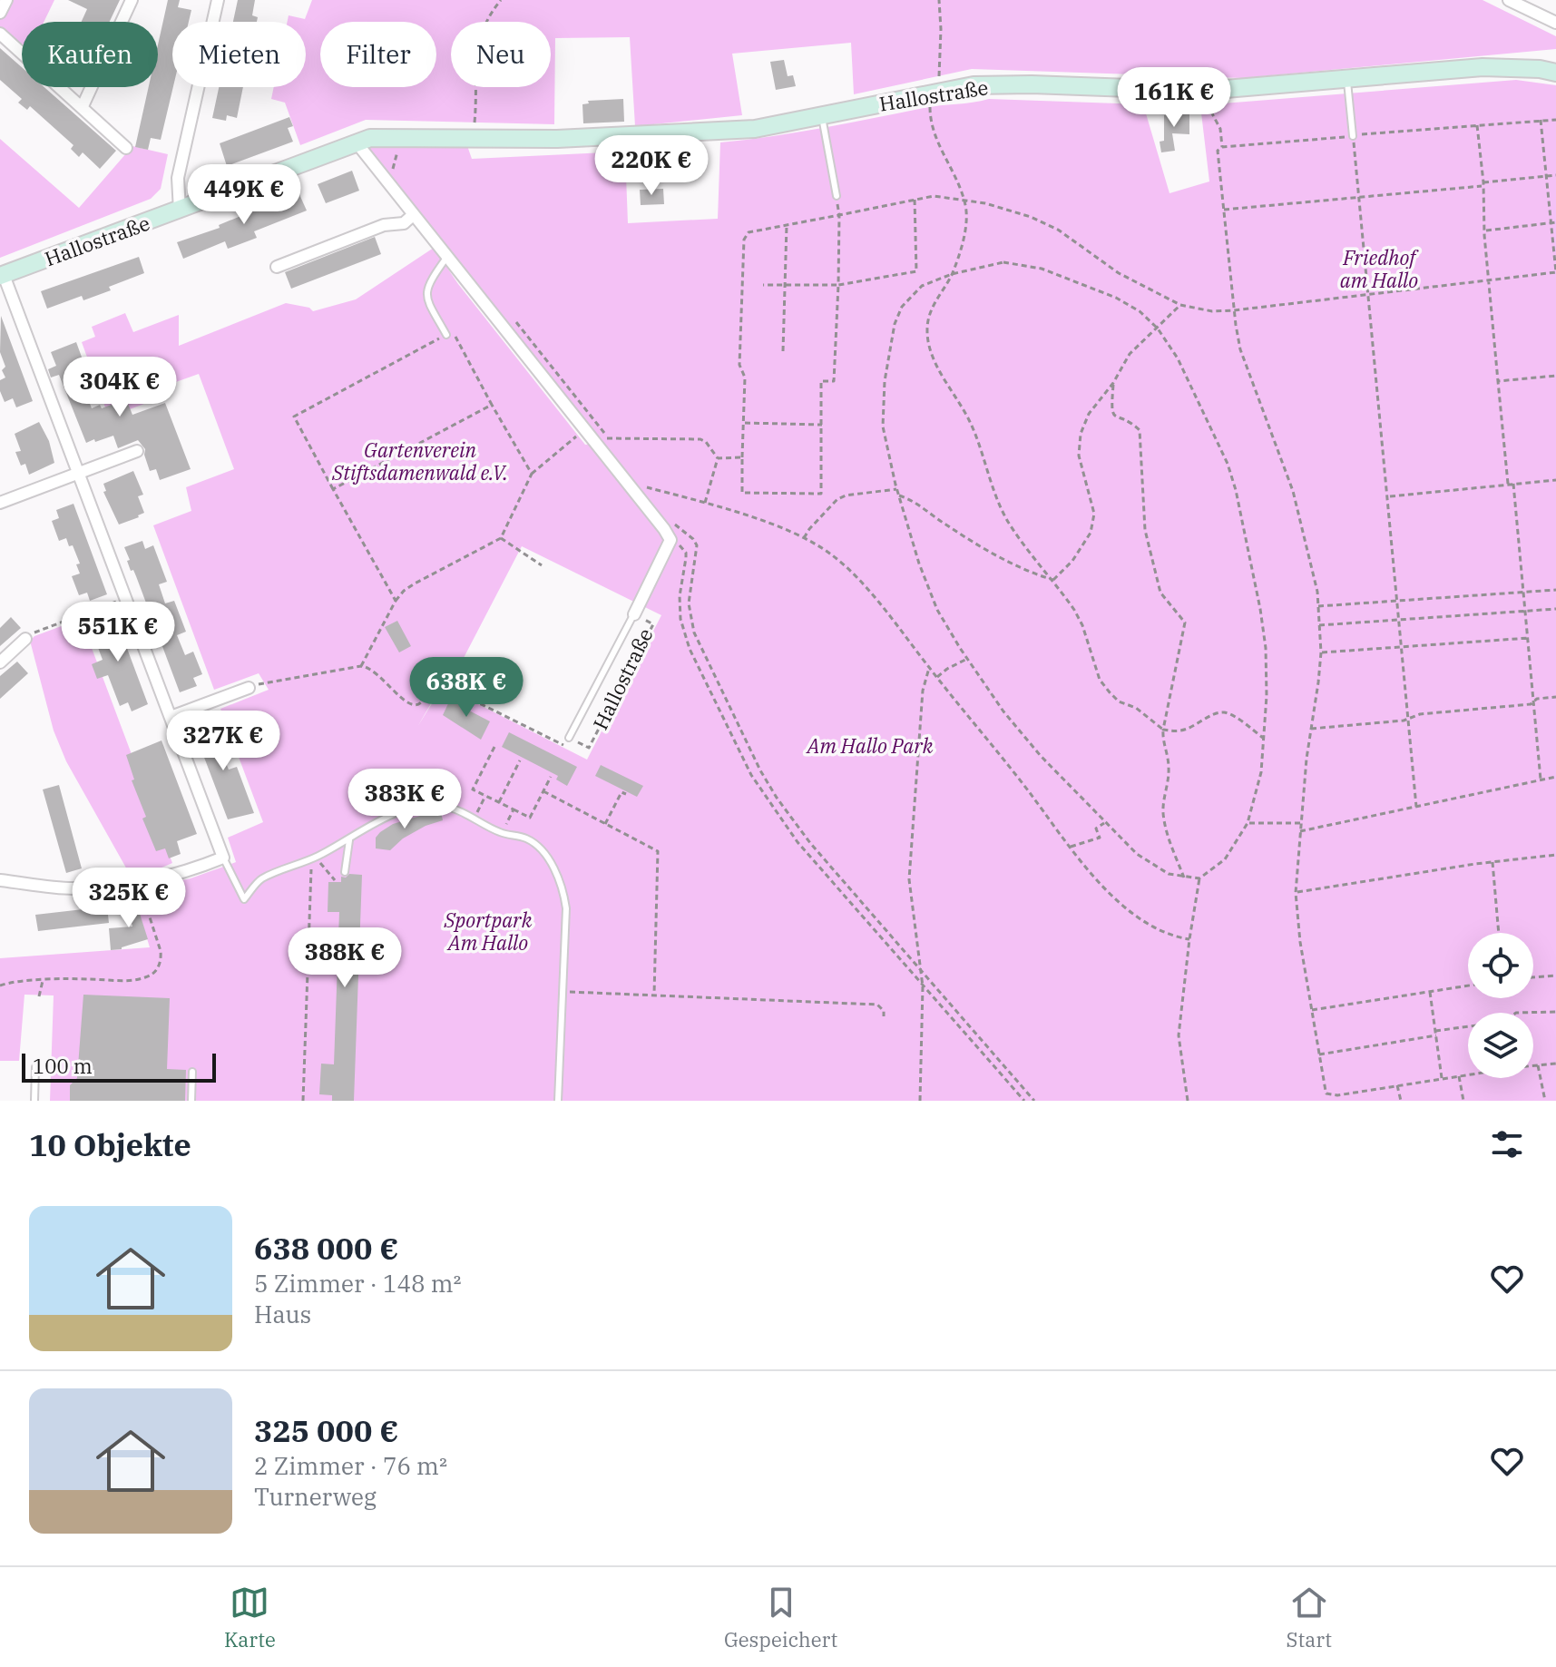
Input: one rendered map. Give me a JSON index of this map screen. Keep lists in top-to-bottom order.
{
  "streets": {
    "main road": ["Hallostraße"]
  },
  "parks": [
    "Friedhof am Hallo",
    "Gartenverein Stiftsdamenwald e.V.",
    "Am Hallo Park",
    "Sportpark Am Hallo"
  ],
  "scale_bar": "100 m",
  "page": {
    "chip": [
      "Kaufen",
      "Mieten",
      "Filter",
      "Neu"
    ],
    "price": [
      "161K €",
      "220K €",
      "449K €",
      "304K €",
      "551K €",
      "638K €",
      "327K €",
      "383K €",
      "325K €",
      "388K €"
    ],
    "scale": "100 m",
    "heading": "10 Objekte",
    "list": [
      {
        "name": "638 000 €",
        "note": "5 Zimmer · 148 m² · Haus"
      },
      {
        "name": "325 000 €",
        "note": "2 Zimmer · 76 m² · Turnerweg"
      }
    ],
    "tabs": ["Karte", "Gespeichert", "Start"]
  }
}
